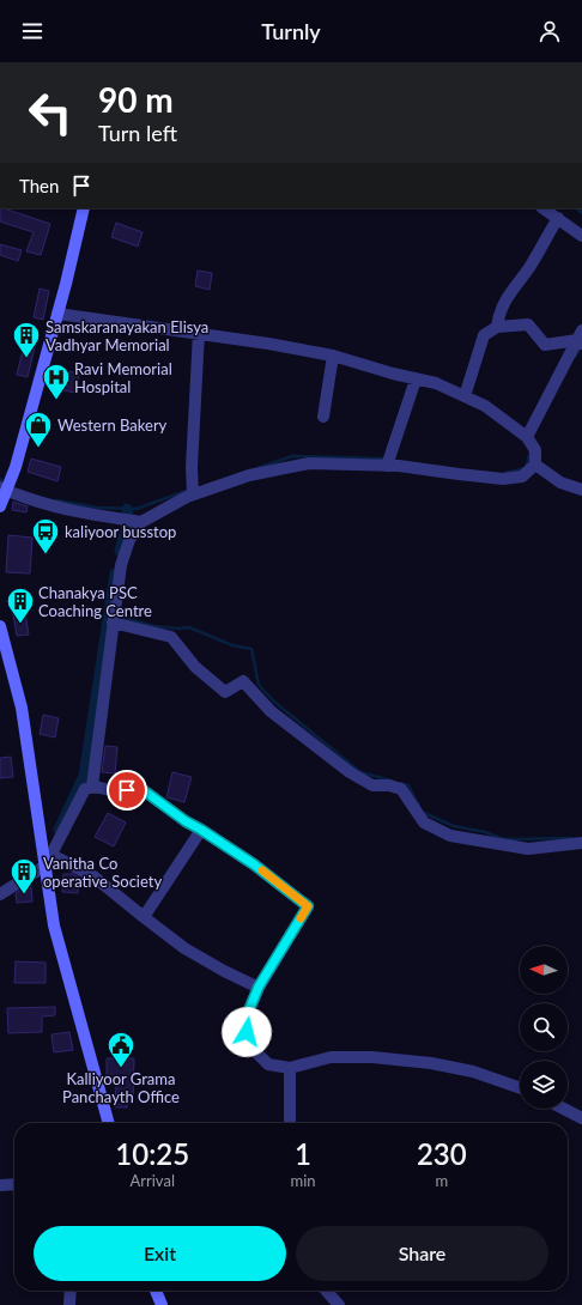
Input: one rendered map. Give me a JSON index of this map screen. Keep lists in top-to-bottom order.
{
  "places": {
    "building": ["Samskaranayakan Elisya Vadhyar Memorial", "Chanakya PSC Coaching Centre", "Vanitha Co operative Society"],
    "hospital": ["Ravi Memorial Hospital"],
    "shop": ["Western Bakery"],
    "bus stop": ["kaliyoor busstop"],
    "public building": ["Kalliyoor Grama Panchayth Office"]
  },
  "north": "left",
  "page": {
    "header": "Turnly",
    "turn": ["90 m", "Turn left"],
    "then": "Then",
    "eta": [
      "10:25",
      "Arrival",
      "1",
      "min",
      "230",
      "m"
    ],
    "buttons": ["Exit", "Share"]
  }
}
